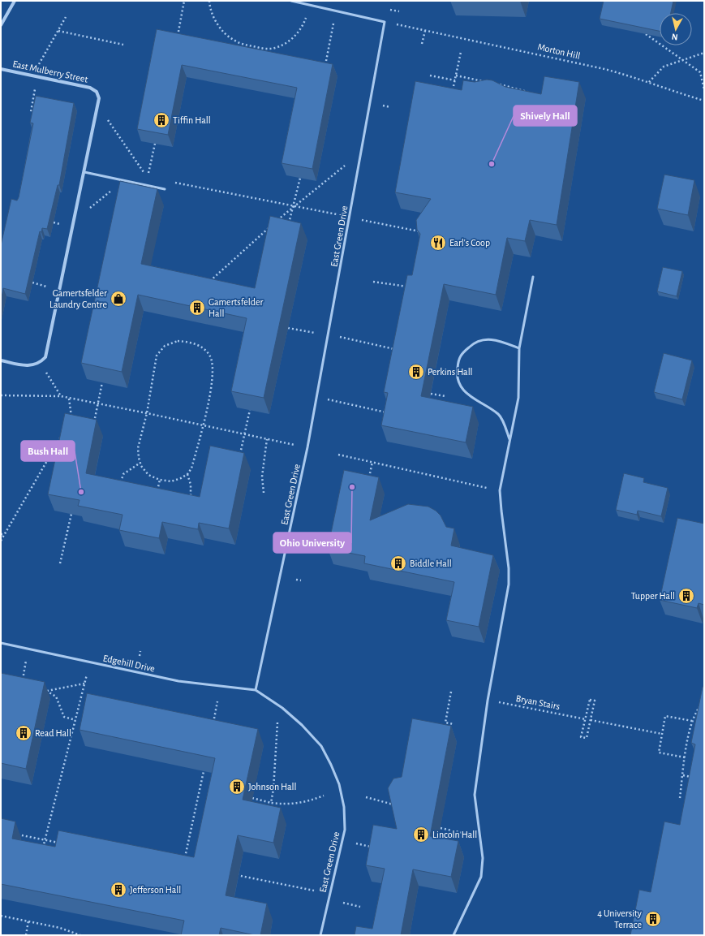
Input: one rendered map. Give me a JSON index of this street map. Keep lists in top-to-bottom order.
{
  "streets": {
    "street": ["East Mulberry Street"],
    "lane": ["East Green Drive", "Edgehill Drive"],
    "path": ["Morton Hill", "Bryan Stairs"]
  },
  "crossings": [
    ["East Green Drive", "Edgehill Drive"]
  ],
  "places": {
    "building": [
      "Tiffin Hall",
      "Gamertsfelder Hall",
      "Perkins Hall",
      "Biddle Hall",
      "Tupper Hall",
      "Read Hall",
      "Johnson Hall",
      "Lincoln Hall",
      "Jefferson Hall",
      "4 University Terrace"
    ],
    "other": ["Shively Hall", "Ohio University", "Bush Hall"],
    "restaurant": ["Earl's Coop"],
    "shop": ["Gamertsfelder Laundry Centre"]
  },
  "north": "bottom"
}
